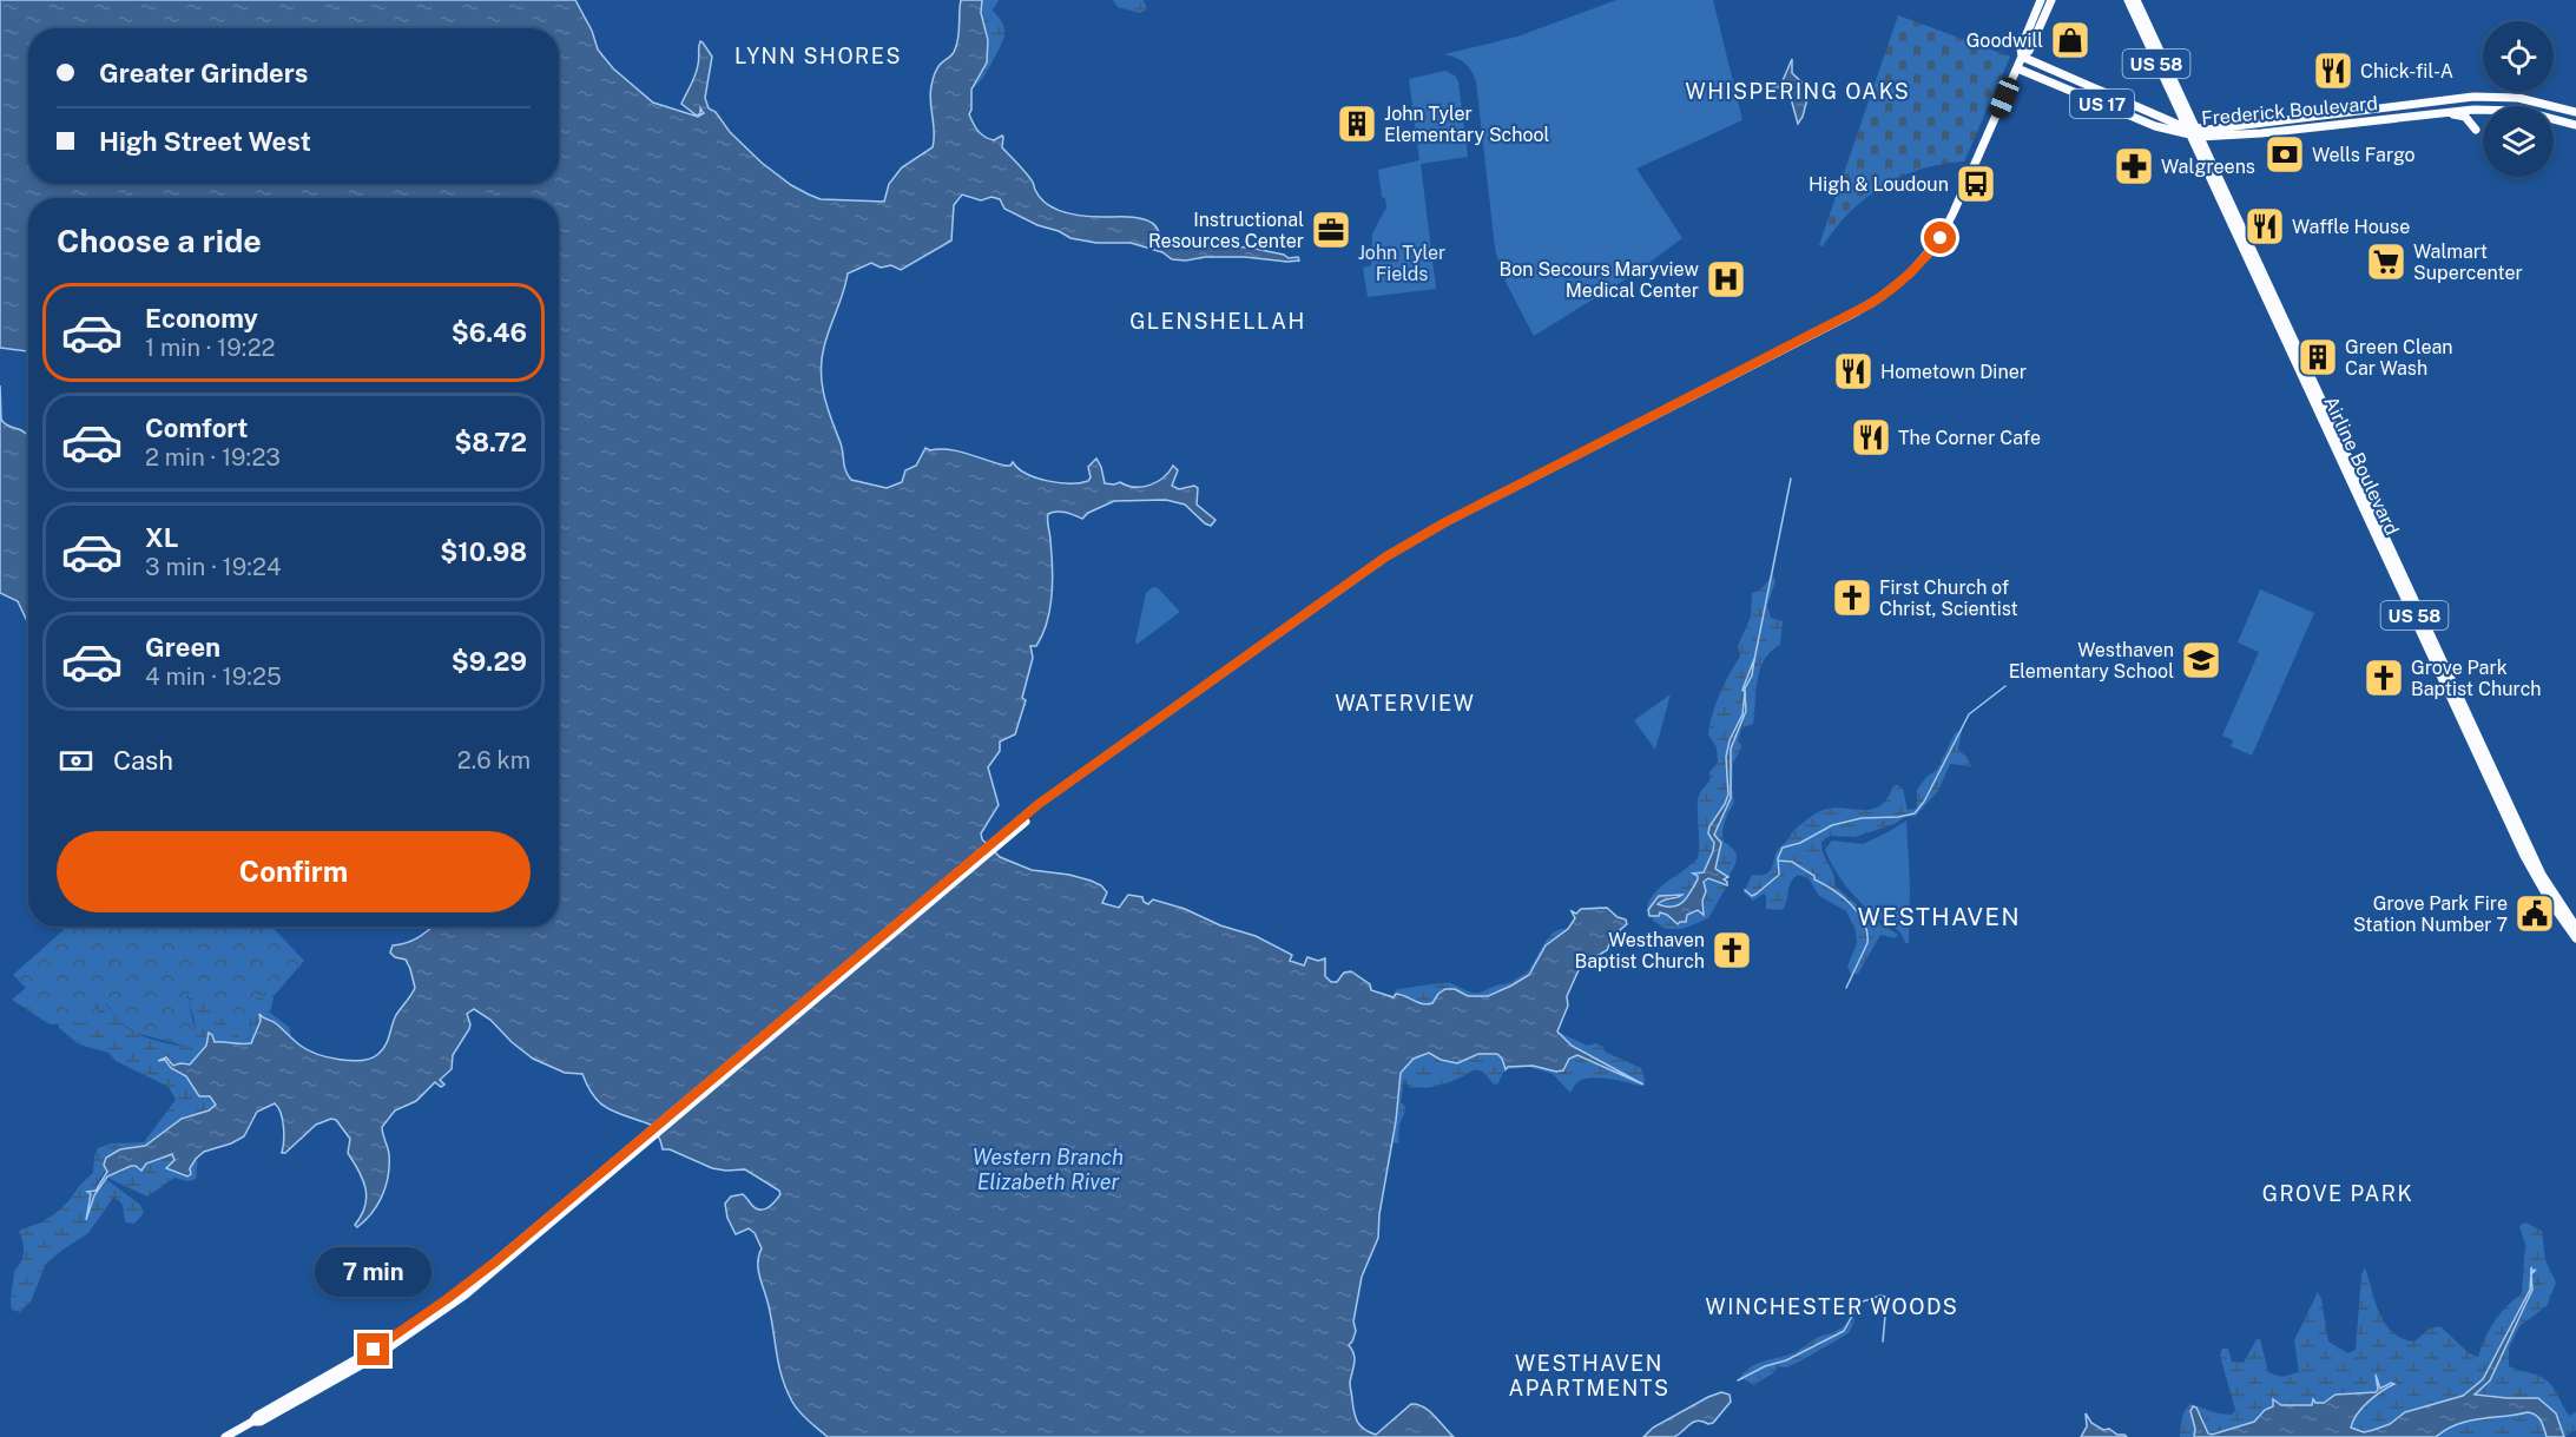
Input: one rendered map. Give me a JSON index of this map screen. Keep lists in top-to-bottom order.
{
  "streets": {
    "main road": [
      "US 58",
      "US 17",
      "Frederick Boulevard",
      "Airline Boulevard"
    ]
  },
  "crossings": [
    ["Frederick Boulevard", "Airline Boulevard"]
  ],
  "districts": [
    "LYNN SHORES",
    "WHISPERING OAKS",
    "GLENSHELLAH",
    "WATERVIEW",
    "WESTHAVEN",
    "GROVE PARK",
    "WINCHESTER WOODS",
    "WESTHAVEN APARTMENTS"
  ],
  "water": ["Western Branch Elizabeth River"],
  "parks": ["John Tyler Fields"],
  "places": {
    "shop": ["Goodwill"],
    "restaurant": [
      "Chick-fil-A",
      "Waffle House",
      "Hometown Diner",
      "The Corner Cafe"
    ],
    "building": ["John Tyler Elementary School", "Green Clean Car Wash"],
    "bank": ["Wells Fargo"],
    "pharmacy": ["Walgreens"],
    "bus stop": ["High & Loudoun"],
    "office": ["Instructional Resources Center"],
    "supermarket": ["Walmart Supercenter"],
    "hospital": ["Bon Secours Maryview Medical Center"],
    "church": ["First Church of Christ, Scientist", "Grove Park Baptist Church", "Westhaven Baptist Church"],
    "school or university": ["Westhaven Elementary School"],
    "public building": ["Grove Park Fire Station Number 7"]
  },
  "page": {
    "banner": ["Greater Grinders", "High Street West"],
    "heading": "Choose a ride",
    "list": [
      {
        "name": "Economy",
        "note": "1 min · 19:22",
        "value": "$6.46"
      },
      {
        "name": "Comfort",
        "note": "2 min · 19:23",
        "value": "$8.72"
      },
      {
        "name": "XL",
        "note": "3 min · 19:24",
        "value": "$10.98"
      },
      {
        "name": "Green",
        "note": "4 min · 19:25",
        "value": "$9.29"
      }
    ],
    "pay": ["Cash", "2.6 km"],
    "buttons": "Confirm",
    "bubble": "7 min"
  }
}
